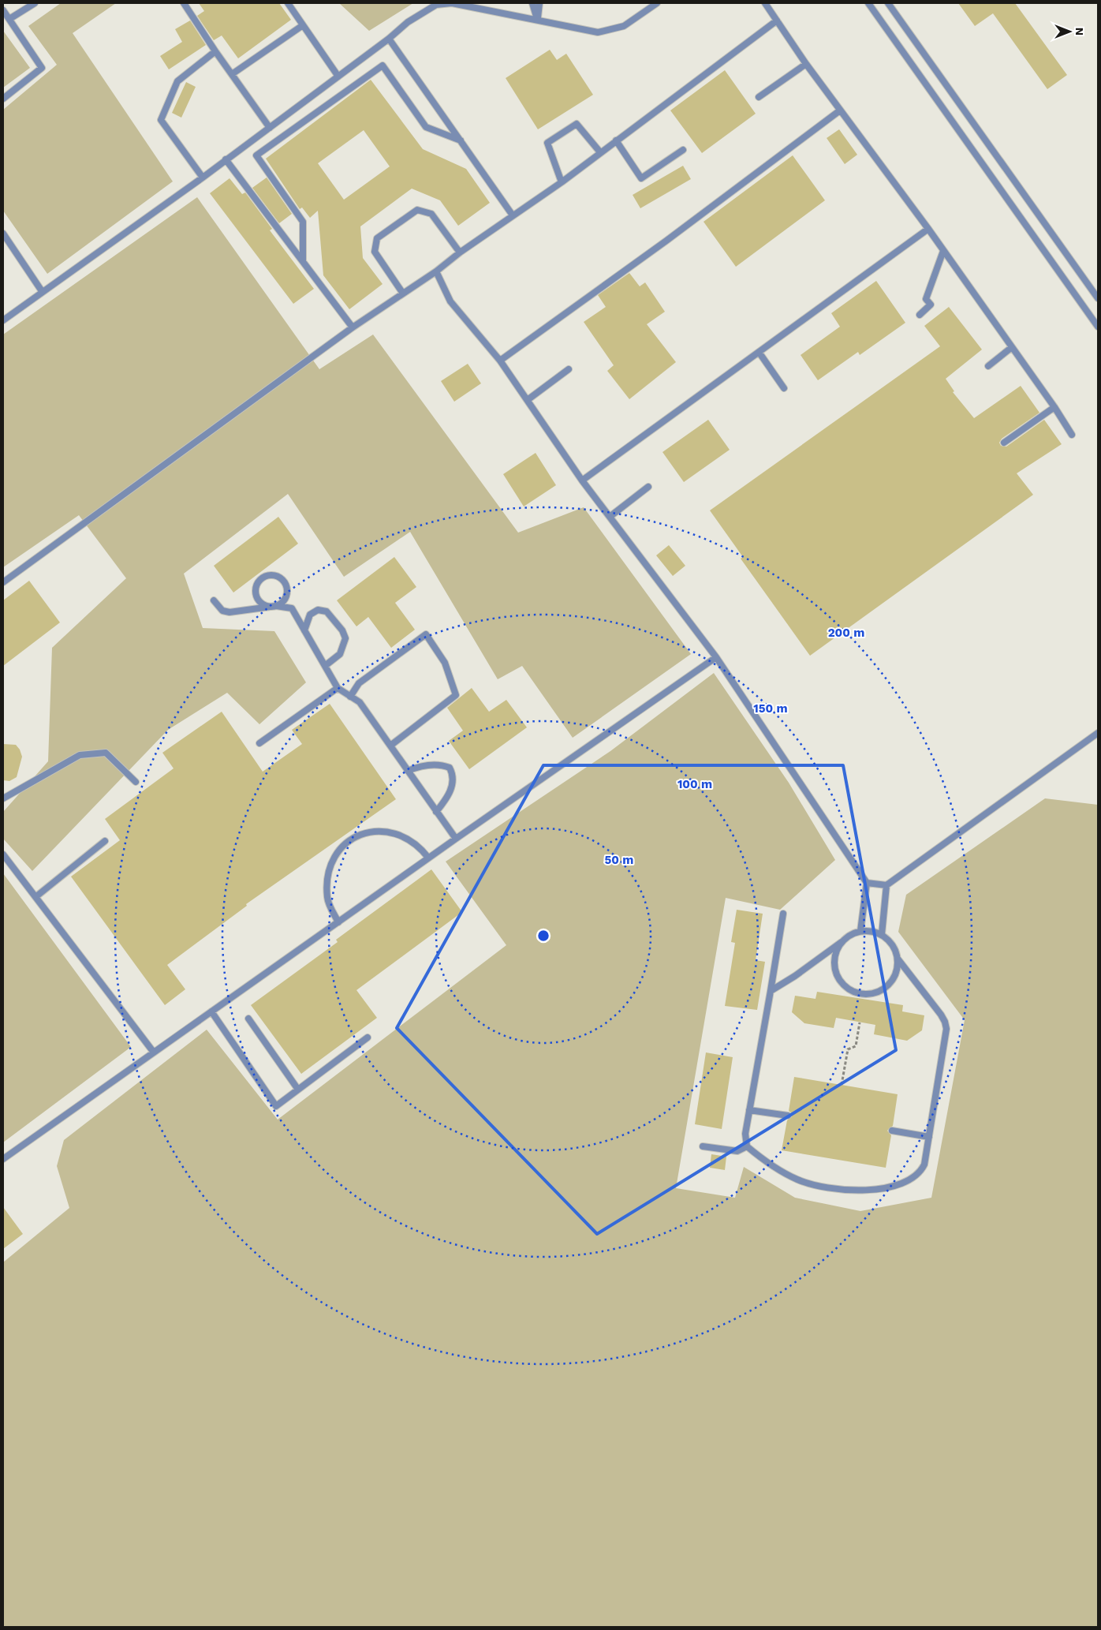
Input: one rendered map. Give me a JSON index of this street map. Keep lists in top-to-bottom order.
{
  "north": "right",
  "rings": [
    "200 m",
    "150 m",
    "100 m",
    "50 m"
  ]
}
